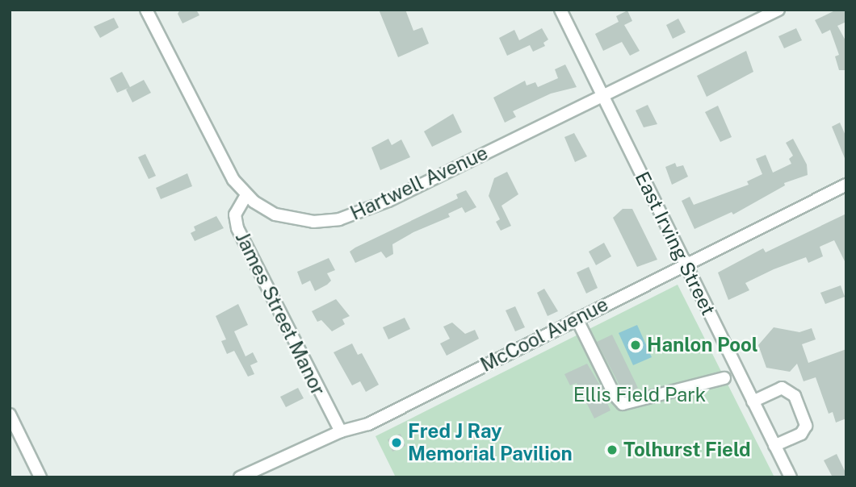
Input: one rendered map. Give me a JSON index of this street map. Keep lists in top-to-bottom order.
{
  "streets": {
    "street": [
      "Hartwell Avenue",
      "East Irving Street",
      "James Street Manor",
      "McCool Avenue"
    ]
  },
  "crossings": [
    ["Hartwell Avenue", "East Irving Street"],
    ["Hartwell Avenue", "James Street Manor"],
    ["East Irving Street", "McCool Avenue"],
    ["James Street Manor", "McCool Avenue"]
  ],
  "parks": ["Ellis Field Park"],
  "places": ["Hanlon Pool", "Fred J Ray Memorial Pavilion", "Tolhurst Field"]
}
